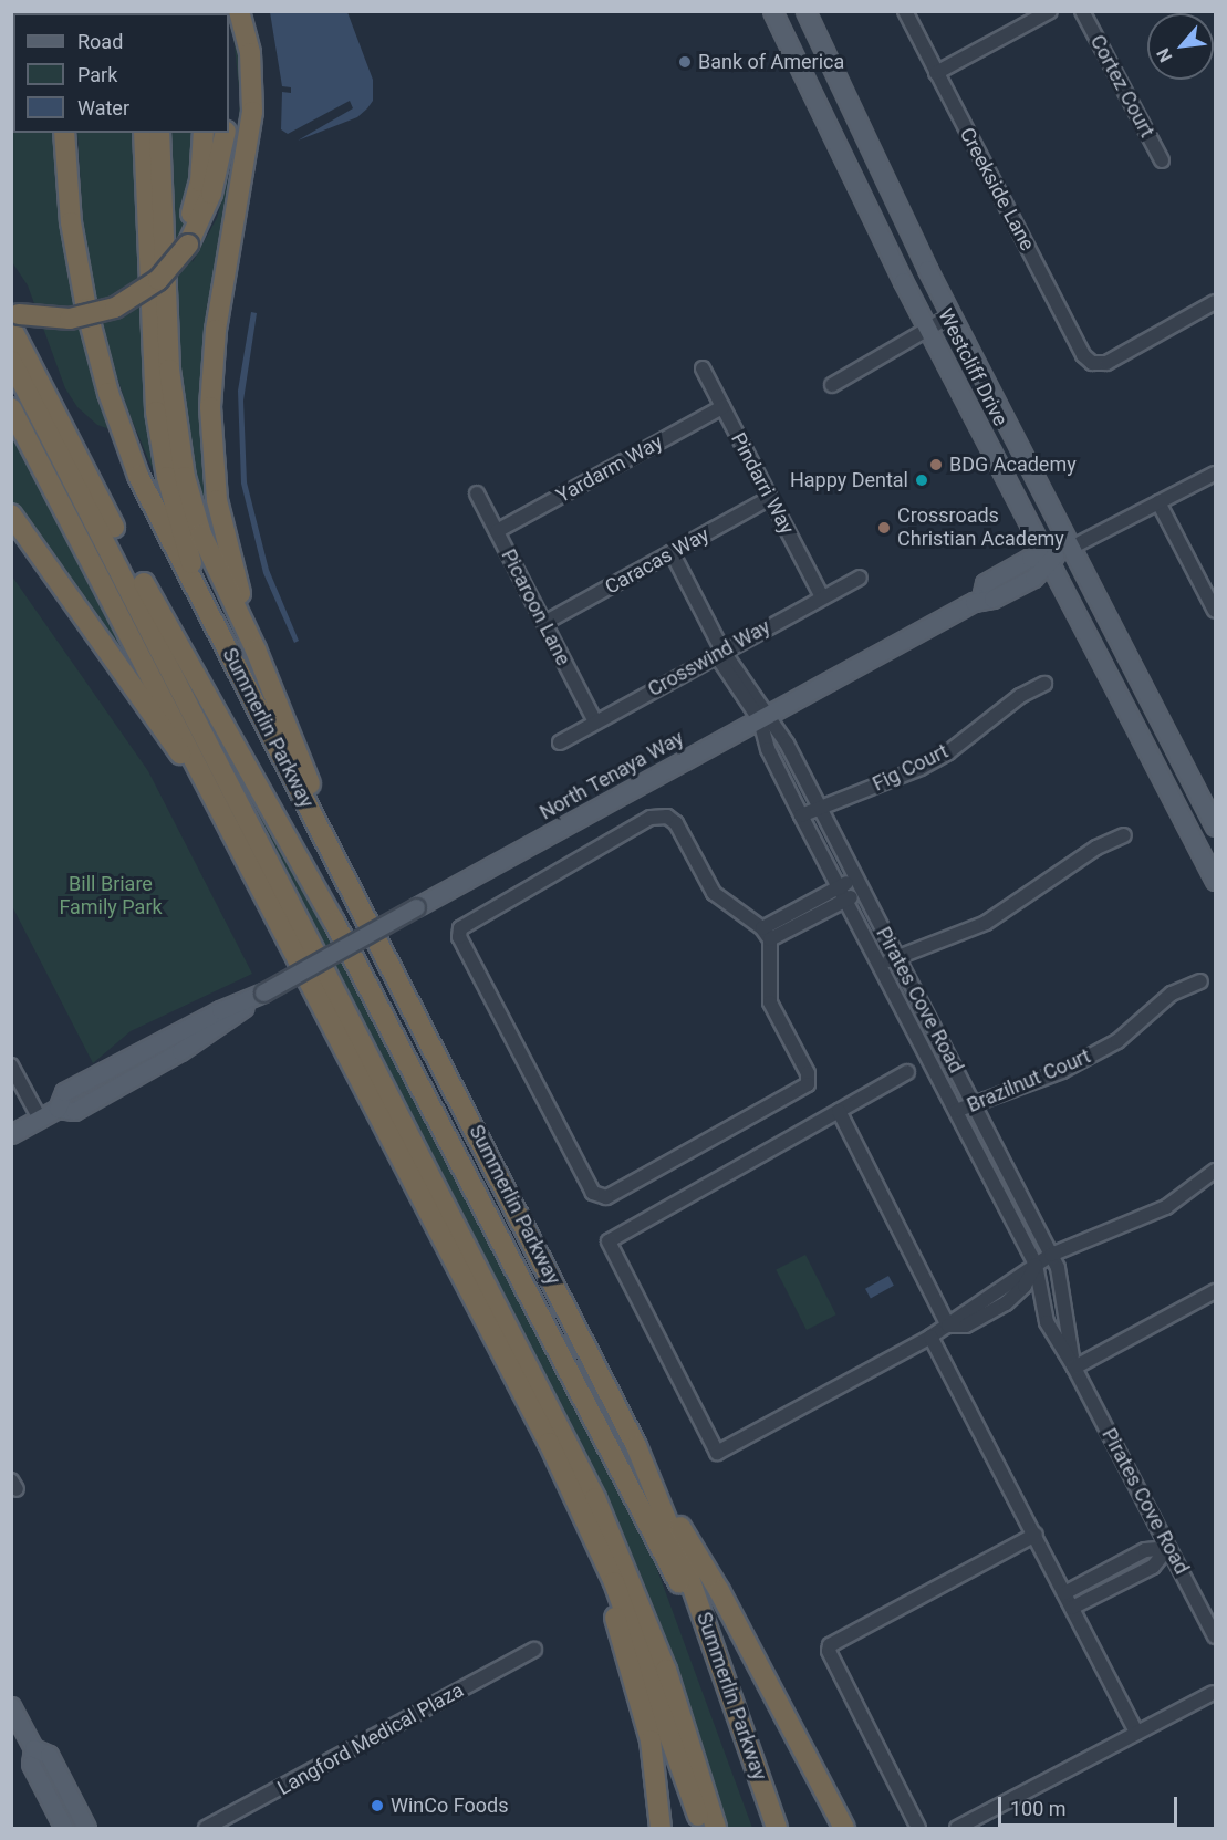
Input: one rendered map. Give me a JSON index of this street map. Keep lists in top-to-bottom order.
{
  "streets": {
    "highway": ["Summerlin Parkway"],
    "main road": ["Westcliff Drive", "North Tenaya Way"],
    "street": [
      "Cortez Court",
      "Creekside Lane",
      "Yardarm Way",
      "Pindarri Way",
      "Caracas Way",
      "Picaroon Lane",
      "Crosswind Way",
      "Fig Court",
      "Pirates Cove Road",
      "Brazilnut Court",
      "Langford Medical Plaza"
    ]
  },
  "crossings": [
    ["Westcliff Drive", "North Tenaya Way"],
    ["Yardarm Way", "Pindarri Way"],
    ["Yardarm Way", "Picaroon Lane"],
    ["Pindarri Way", "Caracas Way"],
    ["Pindarri Way", "Crosswind Way"],
    ["Caracas Way", "Picaroon Lane"],
    ["Caracas Way", "Pirates Cove Road"],
    ["Picaroon Lane", "Crosswind Way"],
    ["Crosswind Way", "Pirates Cove Road"],
    ["Fig Court", "Pirates Cove Road"],
    ["North Tenaya Way", "Pirates Cove Road"],
    ["Pirates Cove Road", "Brazilnut Court"]
  ],
  "parks": ["Bill Briare Family Park"],
  "places": [
    "Bank of America",
    "BDG Academy",
    "Happy Dental",
    "Crossroads Christian Academy",
    "WinCo Foods"
  ],
  "legend": ["Road", "Park", "Water"],
  "scale_bar": "100 m",
  "north": "bottom left"
}
